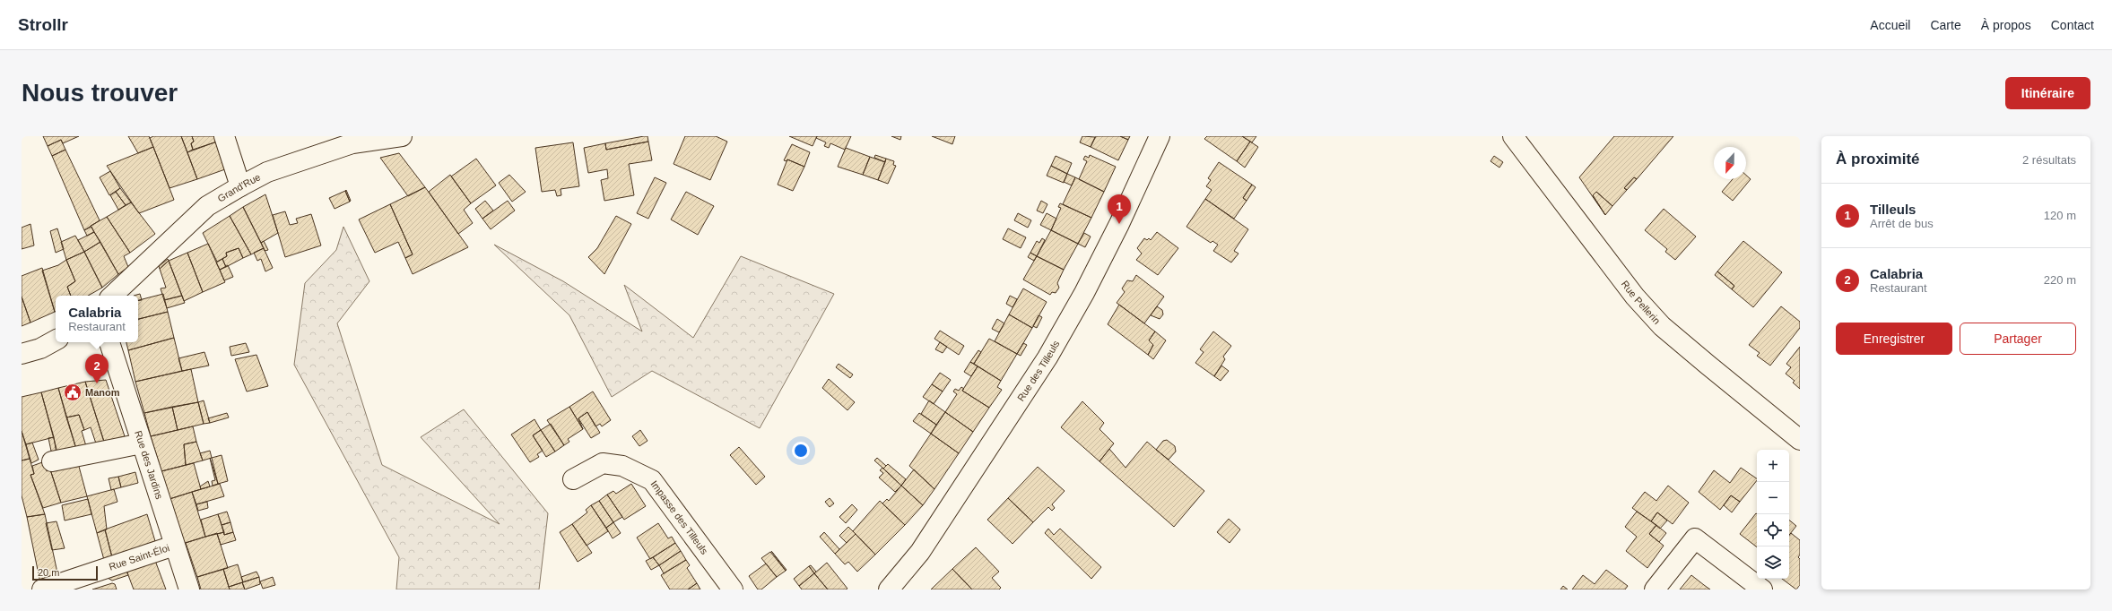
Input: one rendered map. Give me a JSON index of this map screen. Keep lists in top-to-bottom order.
{
  "streets": {
    "street": [
      "Grand'Rue",
      "Rue Pellerin",
      "Rue des Tilleuls",
      "Rue des Jardins",
      "Impasse des Tilleuls",
      "Rue Saint-Éloi"
    ]
  },
  "crossings": [
    ["Rue des Jardins", "Rue Saint-Éloi"]
  ],
  "places": {
    "public building": ["Manom"]
  },
  "scale_bar": "20 m",
  "north": "bottom",
  "page": {
    "header": "Strollr",
    "nav": [
      "Accueil",
      "Carte",
      "À propos",
      "Contact"
    ],
    "buttons": [
      "Itinéraire",
      ["Enregistrer", "Partager"]
    ],
    "title": "Nous trouver",
    "heading": ["À proximité", "2 résultats"],
    "list": [
      {
        "mark": "1",
        "name": "Tilleuls",
        "note": "Arrêt de bus",
        "value": "120 m"
      },
      {
        "mark": "2",
        "name": "Calabria",
        "note": "Restaurant",
        "value": "220 m"
      }
    ],
    "pins": ["1", "2"],
    "popup": ["Calabria", "Restaurant"],
    "map_buttons": ["+", "−"],
    "scale": "20 m"
  }
}
